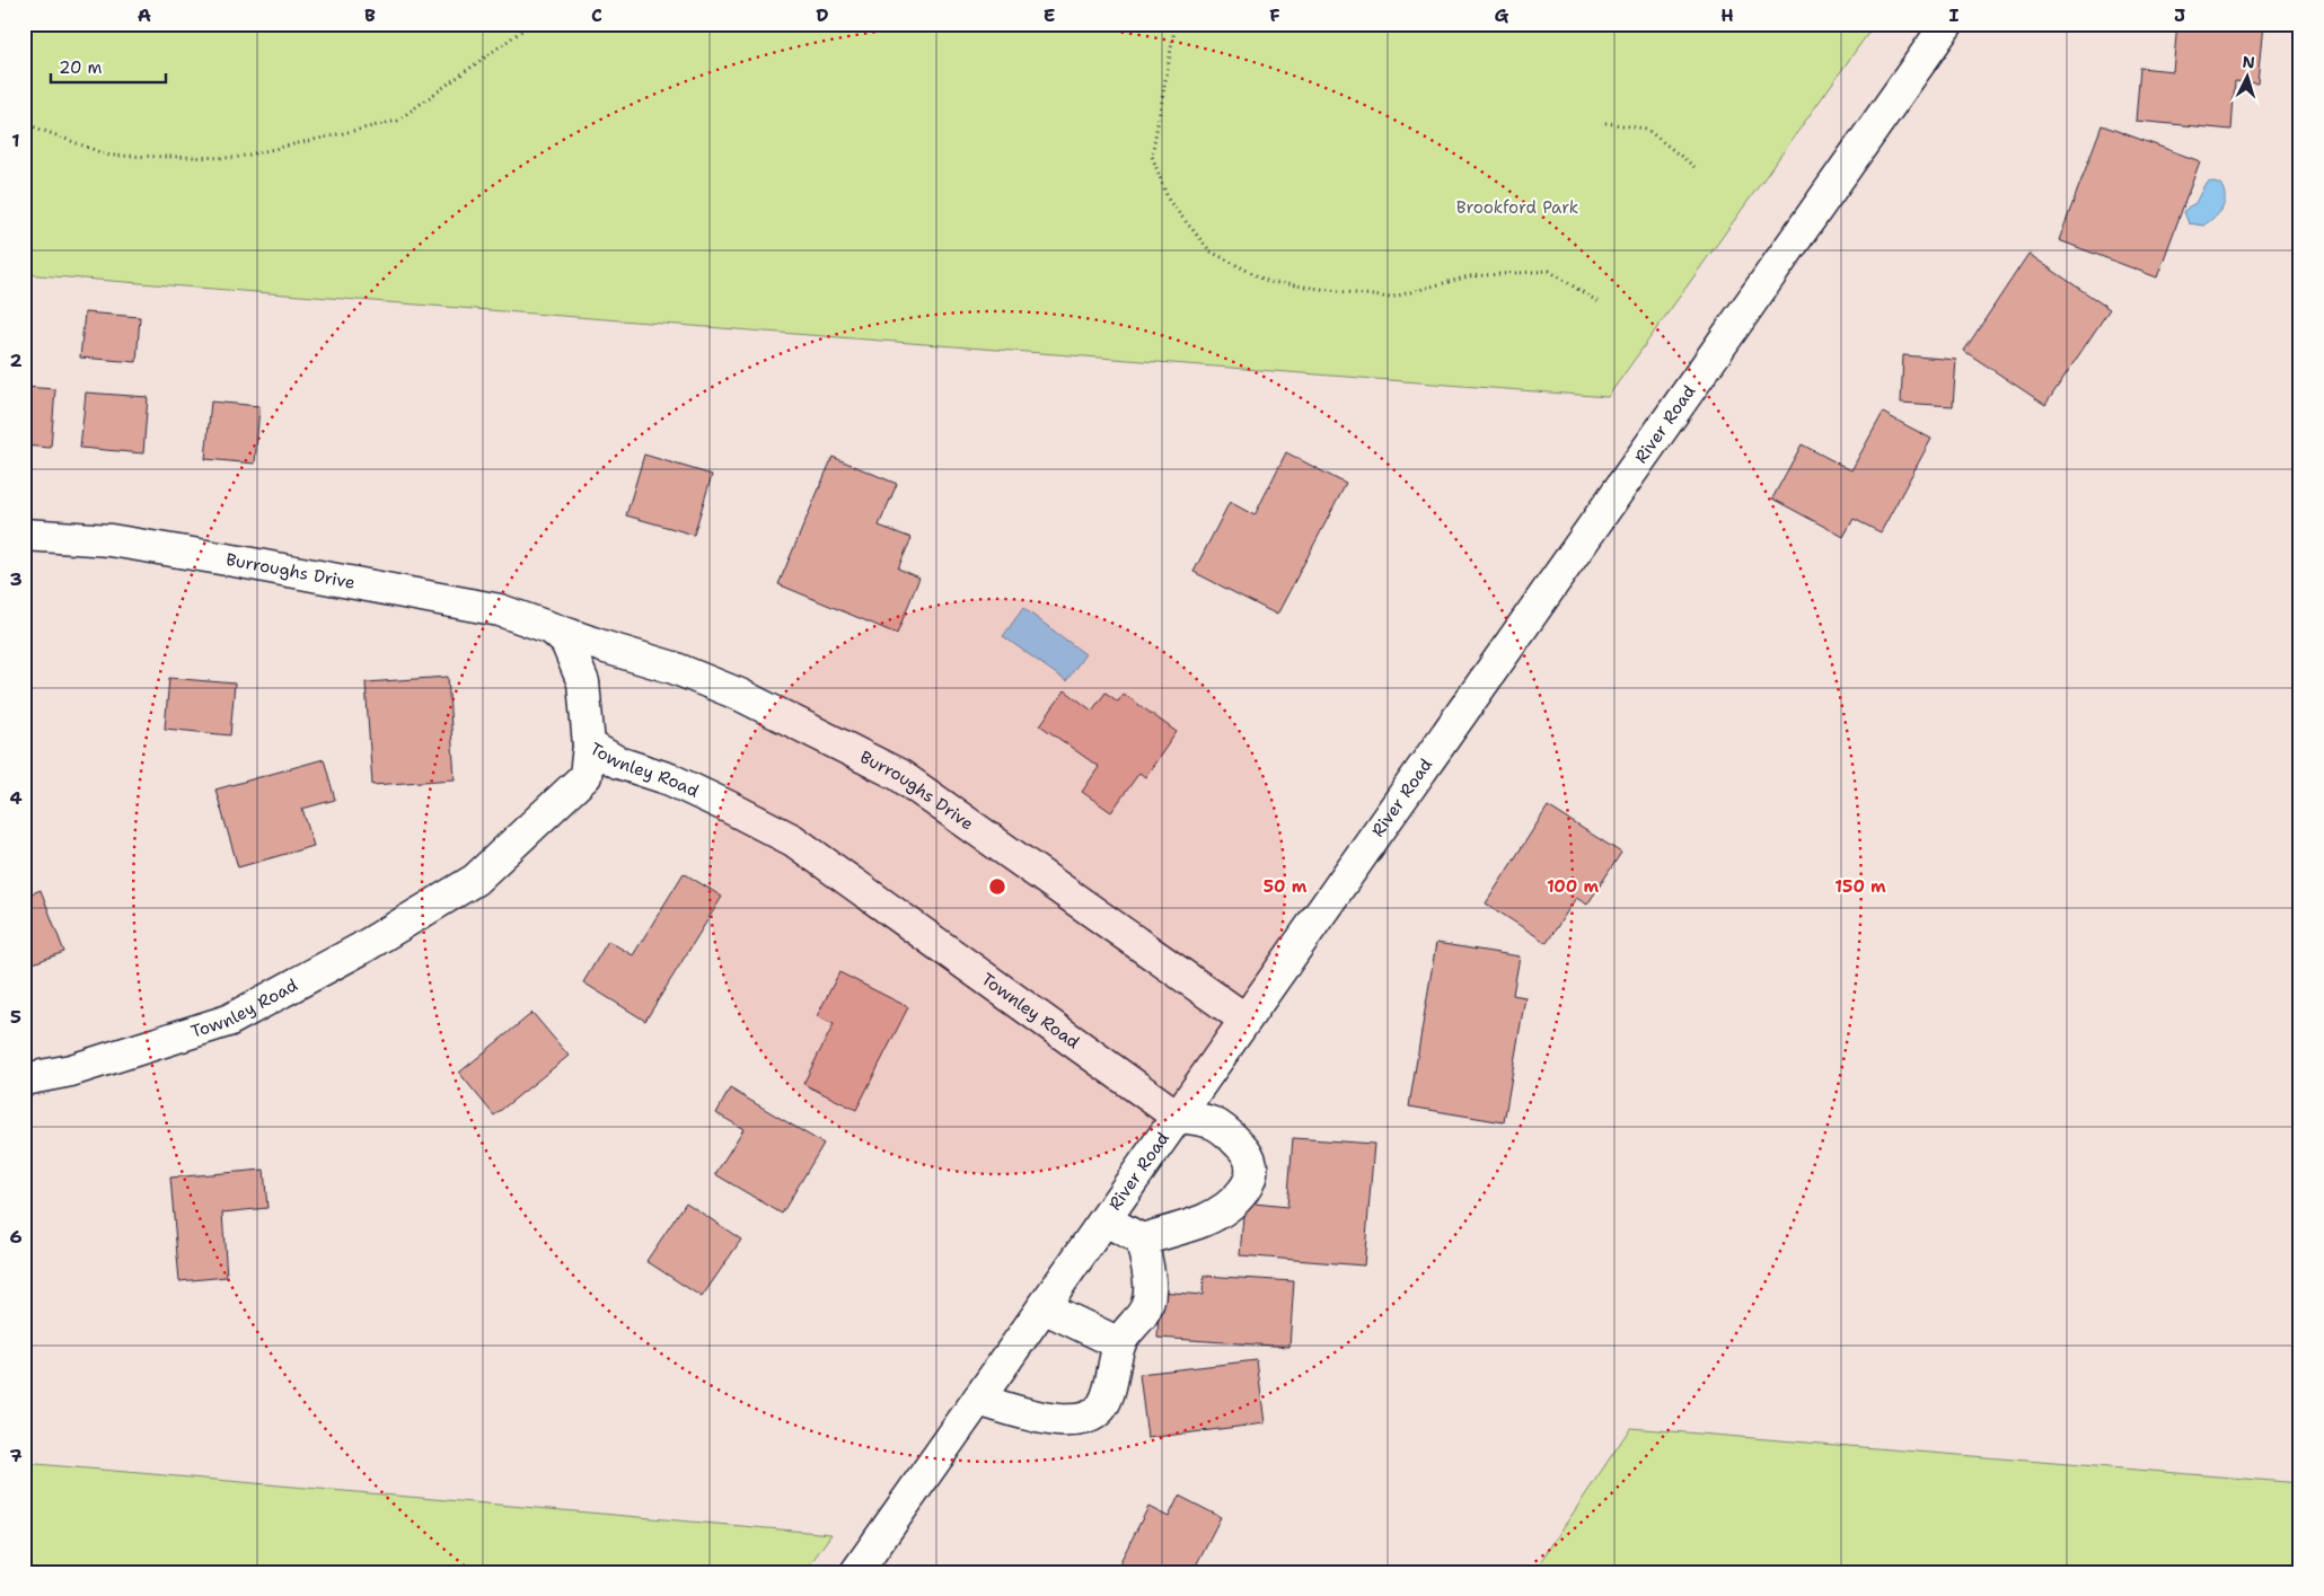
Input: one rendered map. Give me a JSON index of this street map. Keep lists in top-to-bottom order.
{
  "streets": {
    "street": ["River Road", "Burroughs Drive", "Townley Road"]
  },
  "crossings": [
    ["River Road", "Burroughs Drive"],
    ["River Road", "Townley Road"]
  ],
  "parks": ["Brookford Park"],
  "scale_bar": "20 m",
  "north": "top",
  "grid": {
    "columns": [
      "A",
      "B",
      "C",
      "D",
      "E",
      "F",
      "G",
      "H",
      "I",
      "J"
    ],
    "rows": [
      "1",
      "2",
      "3",
      "4",
      "5",
      "6",
      "7"
    ]
  },
  "rings": ["50 m", "100 m", "150 m"]
}
